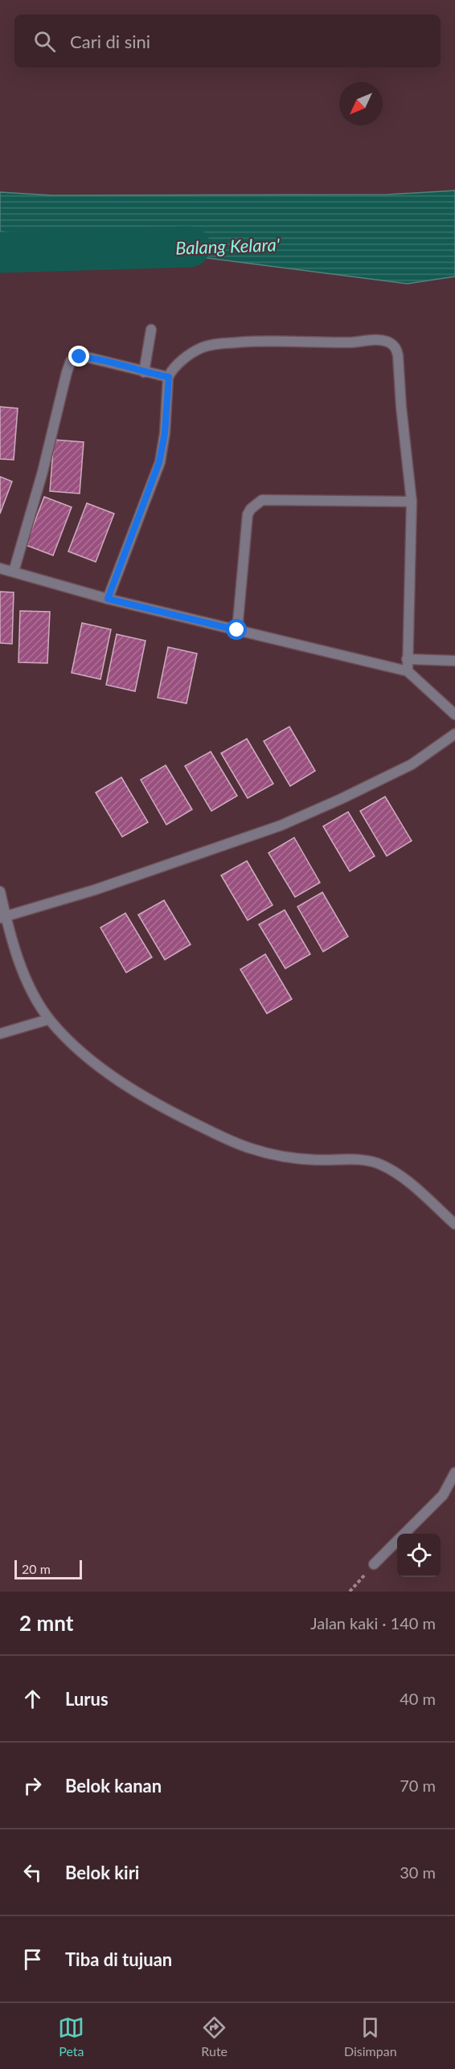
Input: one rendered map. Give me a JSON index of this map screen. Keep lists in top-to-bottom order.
{
  "water": ["Balang Kelara'"],
  "scale_bar": "20 m",
  "north": "bottom left",
  "page": {
    "search": "Cari di sini",
    "scale": "20 m",
    "heading": ["2 mnt", "Jalan kaki · 140 m"],
    "list": [
      ["Lurus", "40 m"],
      ["Belok kanan", "70 m"],
      ["Belok kiri", "30 m"],
      "Tiba di tujuan"
    ],
    "nav": ["Peta", "Rute", "Disimpan"]
  }
}
